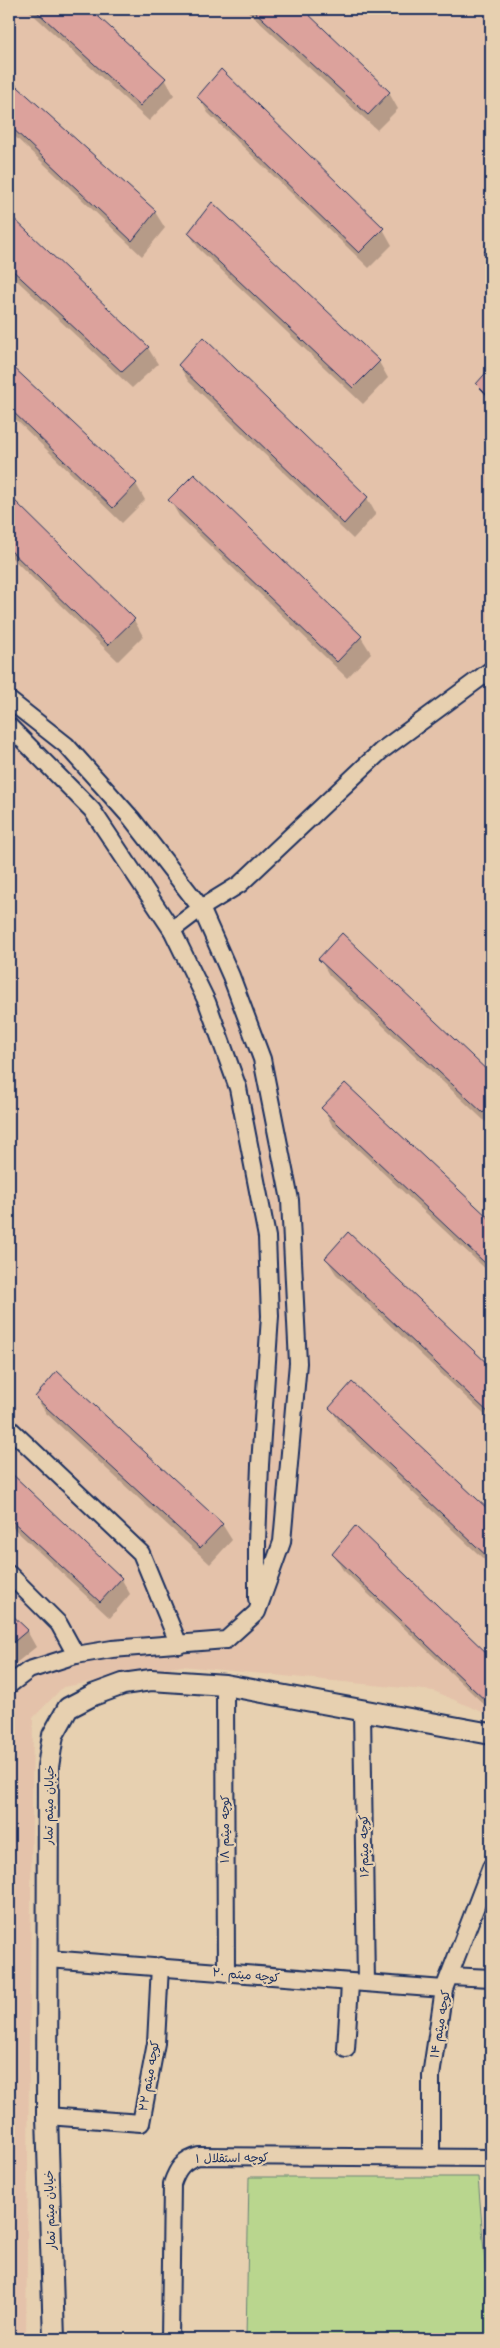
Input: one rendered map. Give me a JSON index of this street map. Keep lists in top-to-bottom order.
{
  "streets": {
    "street": [
      "خیابان میثم تمار",
      "کوچه میثم ۱۸",
      "کوچه میثم۱۶",
      "کوچه میثم ۲۰",
      "کوچه میثم ۱۴",
      "کوچه میثم ۲۲",
      "کوچه استقلال ۱"
    ]
  },
  "crossings": [
    ["خیابان میثم تمار", "کوچه میثم ۱۸"],
    ["خیابان میثم تمار", "کوچه میثم۱۶"],
    ["خیابان میثم تمار", "کوچه میثم ۲۰"],
    ["خیابان میثم تمار", "کوچه میثم ۲۲"],
    ["کوچه میثم ۱۸", "کوچه میثم ۲۰"],
    ["کوچه میثم۱۶", "کوچه میثم ۲۰"],
    ["کوچه میثم ۲۰", "کوچه میثم ۱۴"],
    ["کوچه میثم ۲۰", "کوچه میثم ۲۲"],
    ["کوچه میثم ۱۴", "کوچه استقلال ۱"]
  ]
}
